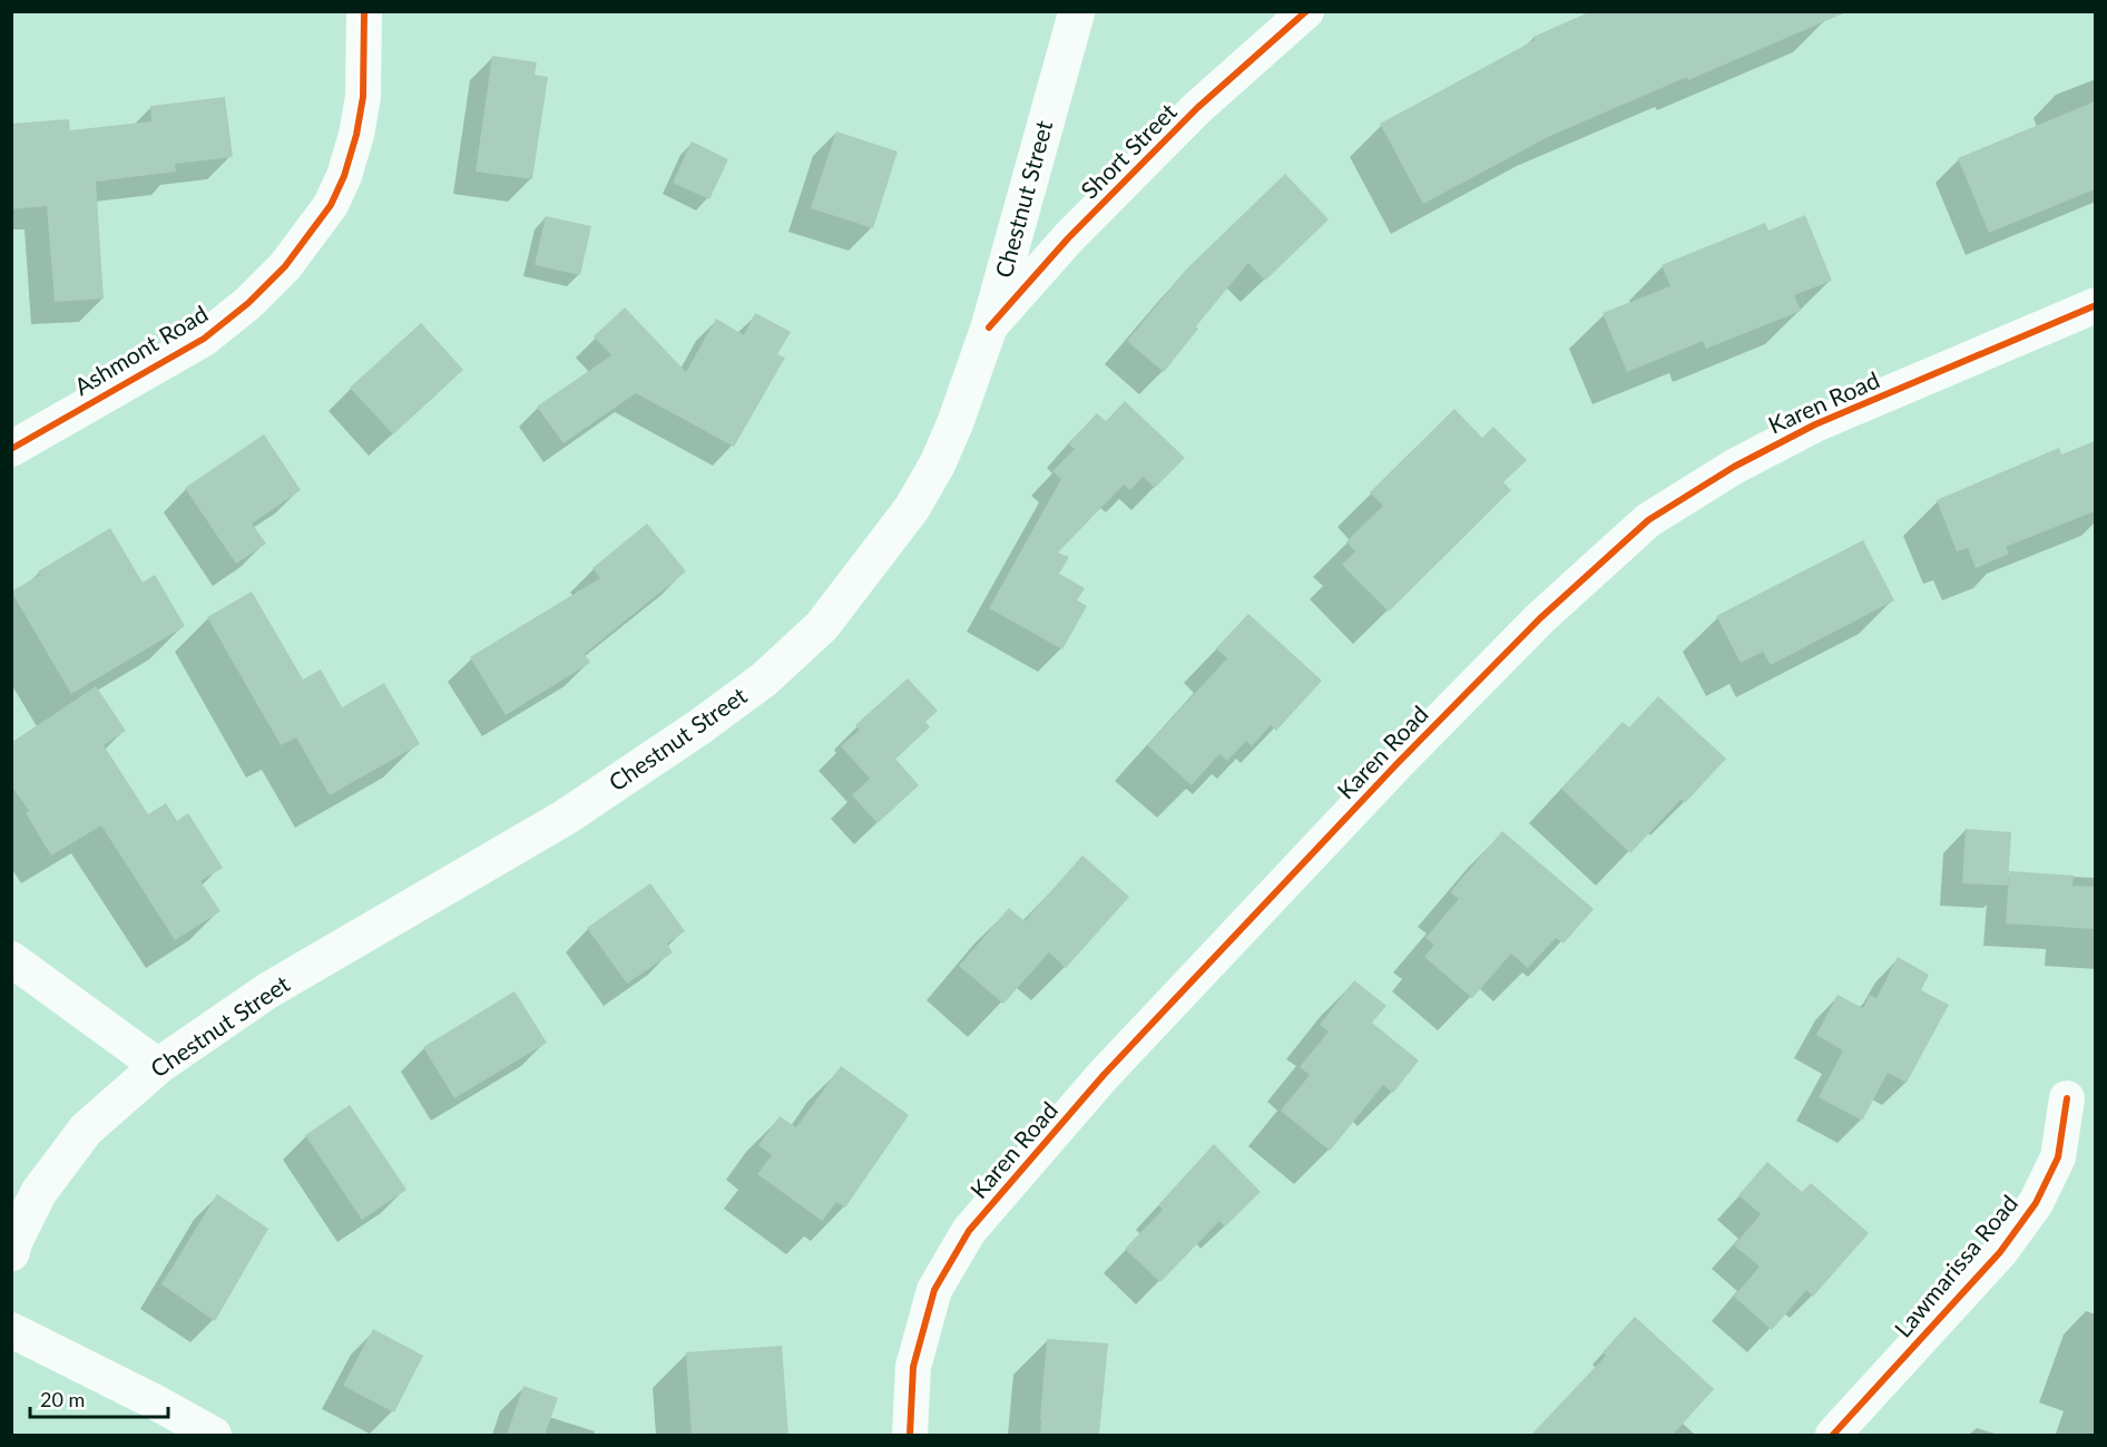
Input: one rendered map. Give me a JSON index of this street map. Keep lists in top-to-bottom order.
{
  "streets": {
    "main road": ["Chestnut Street"],
    "street": [
      "Short Street",
      "Ashmont Road",
      "Karen Road",
      "Lawmarissa Road"
    ]
  },
  "crossings": [
    ["Short Street", "Chestnut Street"]
  ],
  "scale_bar": "20 m"
}
